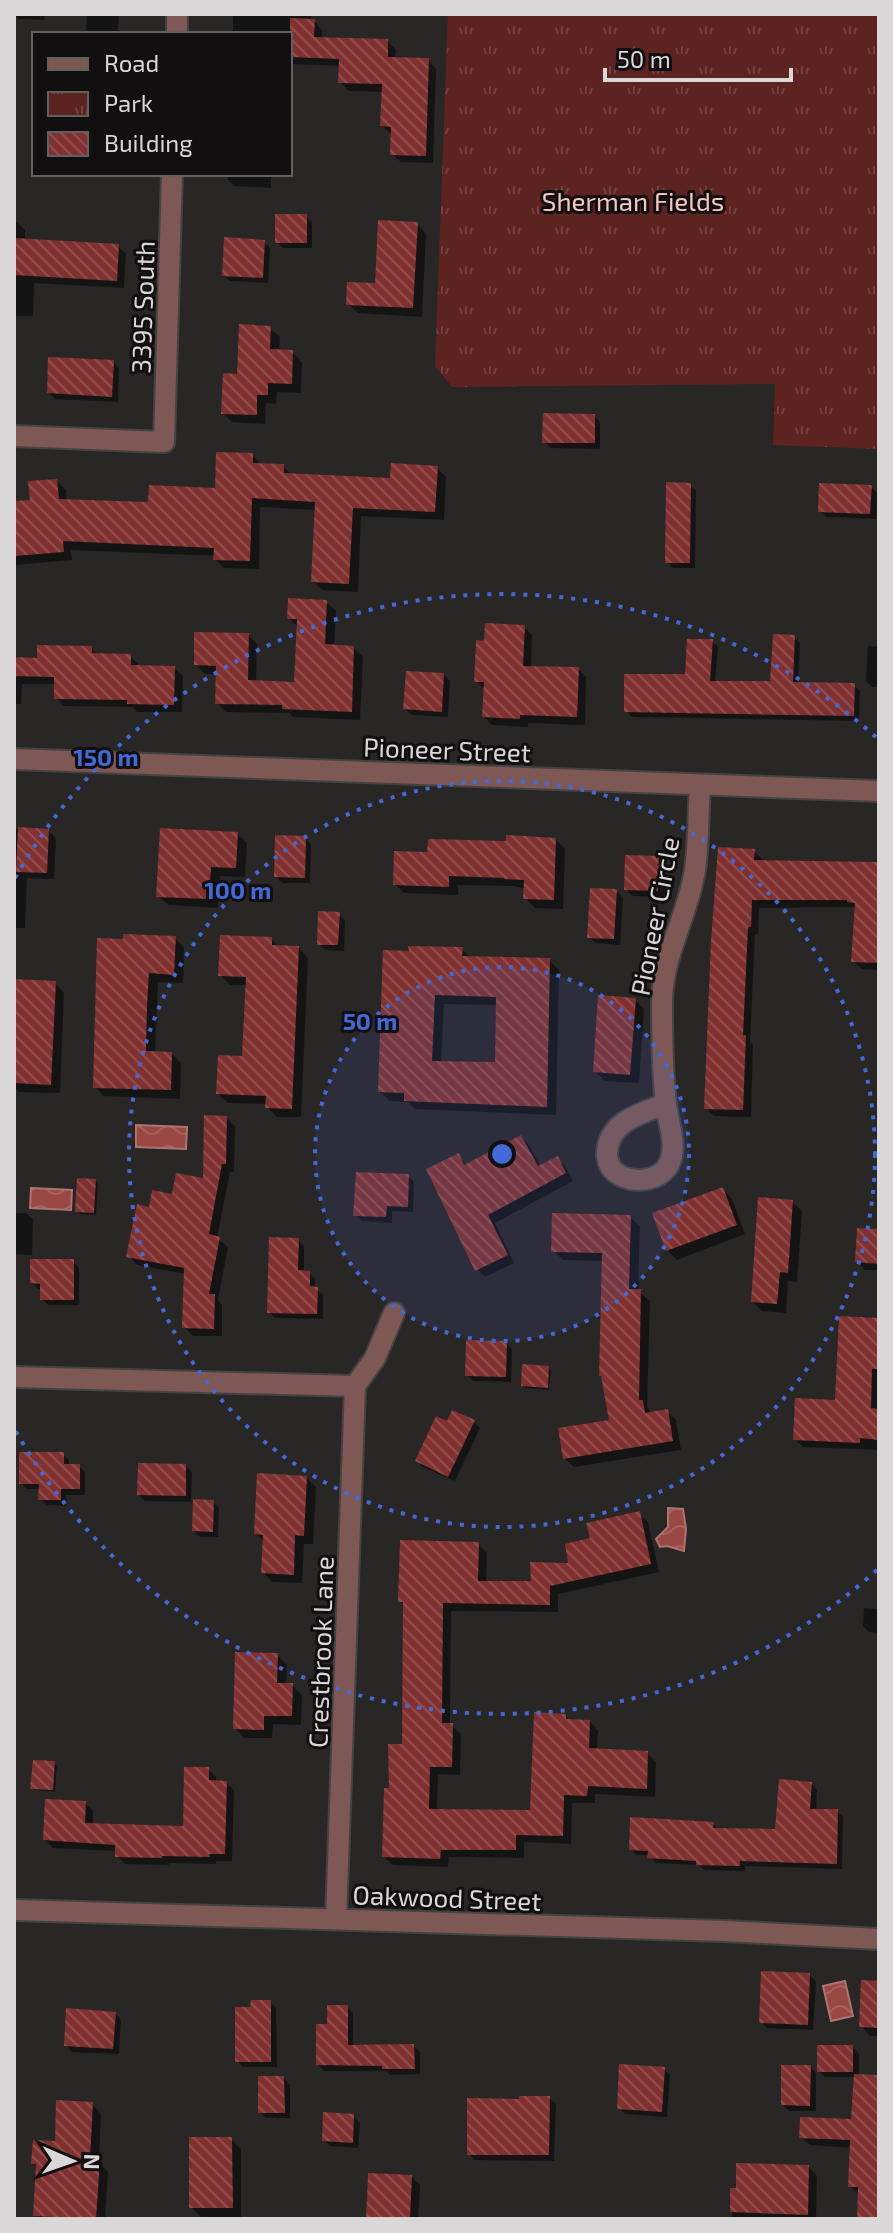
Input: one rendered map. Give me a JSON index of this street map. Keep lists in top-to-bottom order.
{
  "streets": {
    "street": [
      "3395 South",
      "Pioneer Street",
      "Pioneer Circle",
      "Crestbrook Lane",
      "Oakwood Street"
    ]
  },
  "crossings": [
    ["Pioneer Street", "Pioneer Circle"],
    ["Crestbrook Lane", "Oakwood Street"]
  ],
  "parks": ["Sherman Fields"],
  "legend": ["Road", "Park", "Building"],
  "scale_bar": "50 m",
  "north": "right",
  "rings": ["150 m", "100 m", "50 m"]
}
